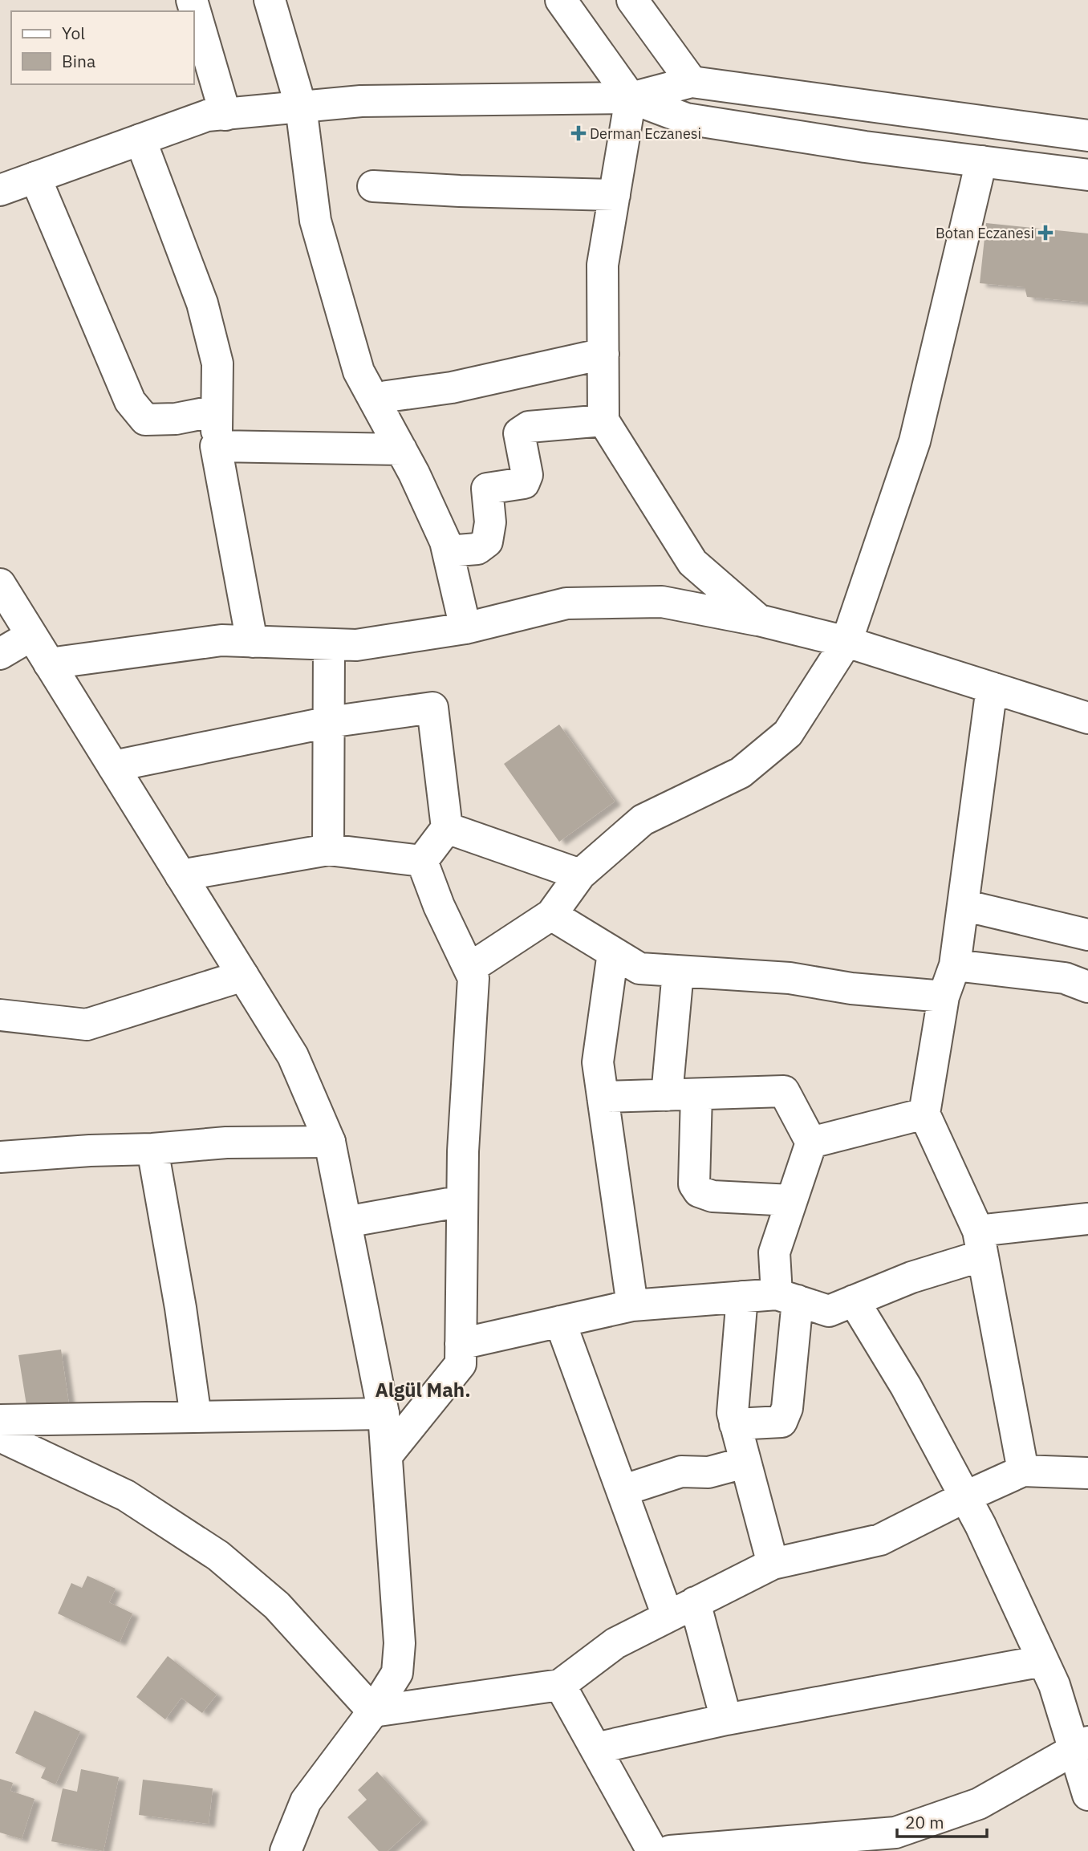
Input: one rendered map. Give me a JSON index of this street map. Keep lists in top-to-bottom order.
{
  "districts": ["Algül Mah."],
  "places": {
    "health": ["Derman Eczanesi", "Botan Eczanesi"]
  },
  "legend": ["Yol", "Bina"],
  "scale_bar": "20 m"
}
